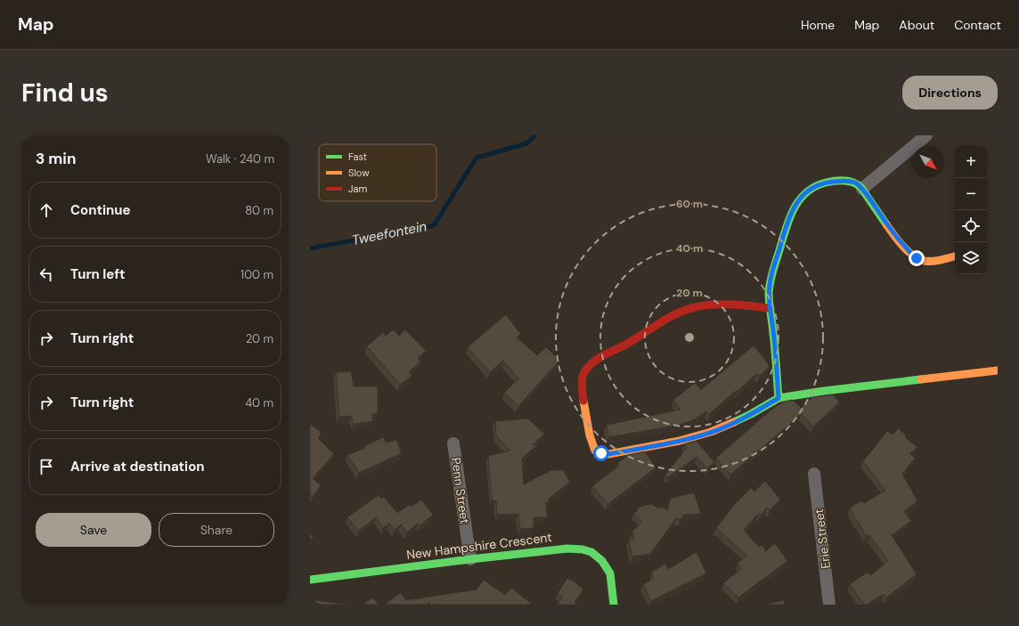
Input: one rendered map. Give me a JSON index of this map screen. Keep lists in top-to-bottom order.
{
  "streets": {
    "street": ["Penn Street", "Erie Street", "New Hampshire Crescent"]
  },
  "crossings": [
    ["Penn Street", "New Hampshire Crescent"]
  ],
  "water": ["Tweefontein"],
  "legend": ["Fast", "Slow", "Jam"],
  "north": "bottom right",
  "page": {
    "header": "Map",
    "nav": [
      "Home",
      "Map",
      "About",
      "Contact"
    ],
    "buttons": [
      "Directions",
      ["Save", "Share"]
    ],
    "title": "Find us",
    "heading": ["3 min", "Walk · 240 m"],
    "map_buttons": ["+", "−"],
    "list": [
      ["Continue", "80 m"],
      ["Turn left", "100 m"],
      ["Turn right", "20 m"],
      ["Turn right", "40 m"],
      "Arrive at destination"
    ]
  },
  "rings": ["60 m", "40 m", "20 m"]
}
